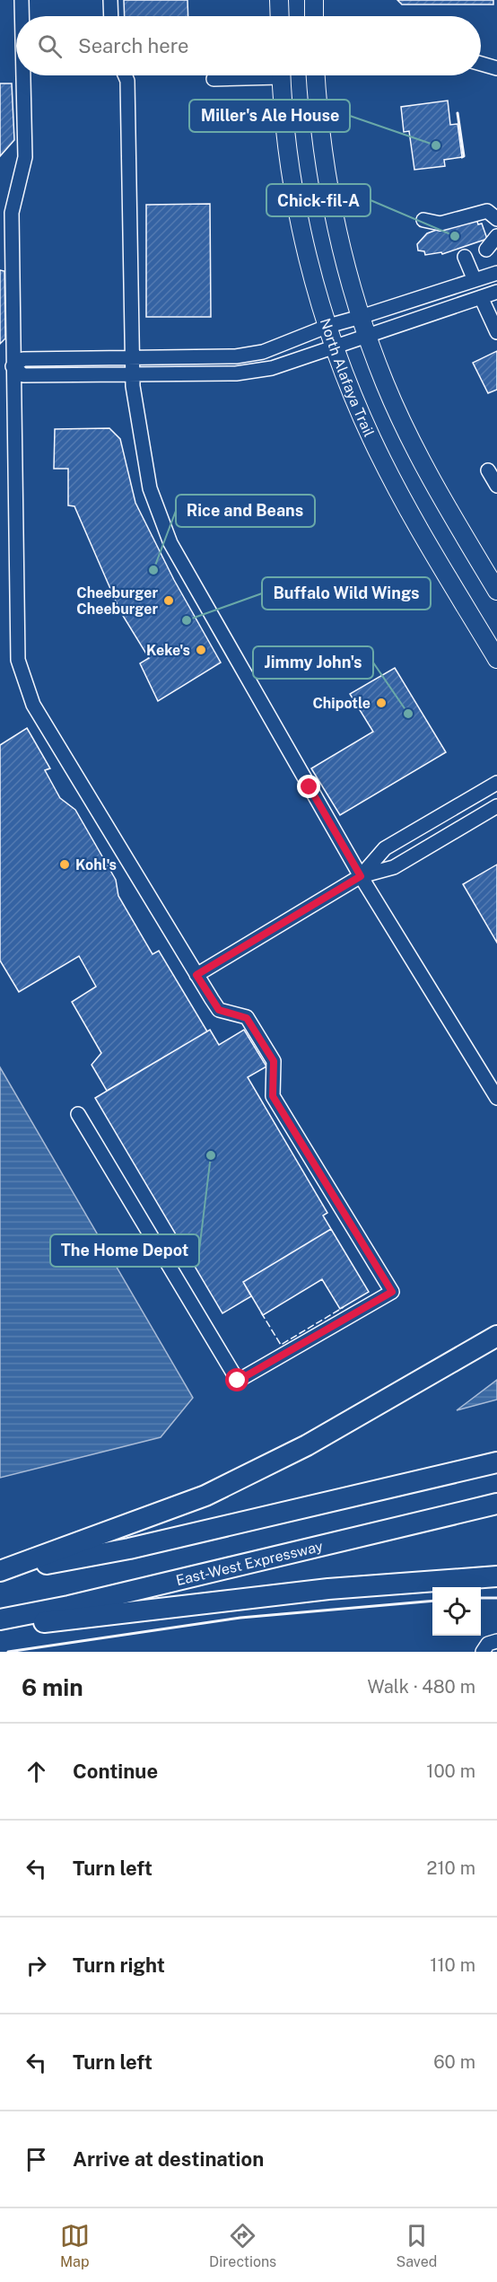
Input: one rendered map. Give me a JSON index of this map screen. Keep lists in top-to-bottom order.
{
  "streets": {
    "highway": ["East-West Expressway"],
    "main road": ["North Alafaya Trail"]
  },
  "places": [
    "Miller's Ale House",
    "Chick-fil-A",
    "Rice and Beans",
    "Cheeburger Cheeburger",
    "Buffalo Wild Wings",
    "Keke's",
    "Chipotle",
    "Jimmy John's",
    "Kohl's",
    "The Home Depot"
  ],
  "page": {
    "search": "Search here",
    "heading": ["6 min", "Walk · 480 m"],
    "list": [
      ["Continue", "100 m"],
      ["Turn left", "210 m"],
      ["Turn right", "110 m"],
      ["Turn left", "60 m"],
      "Arrive at destination"
    ],
    "nav": ["Map", "Directions", "Saved"]
  }
}
